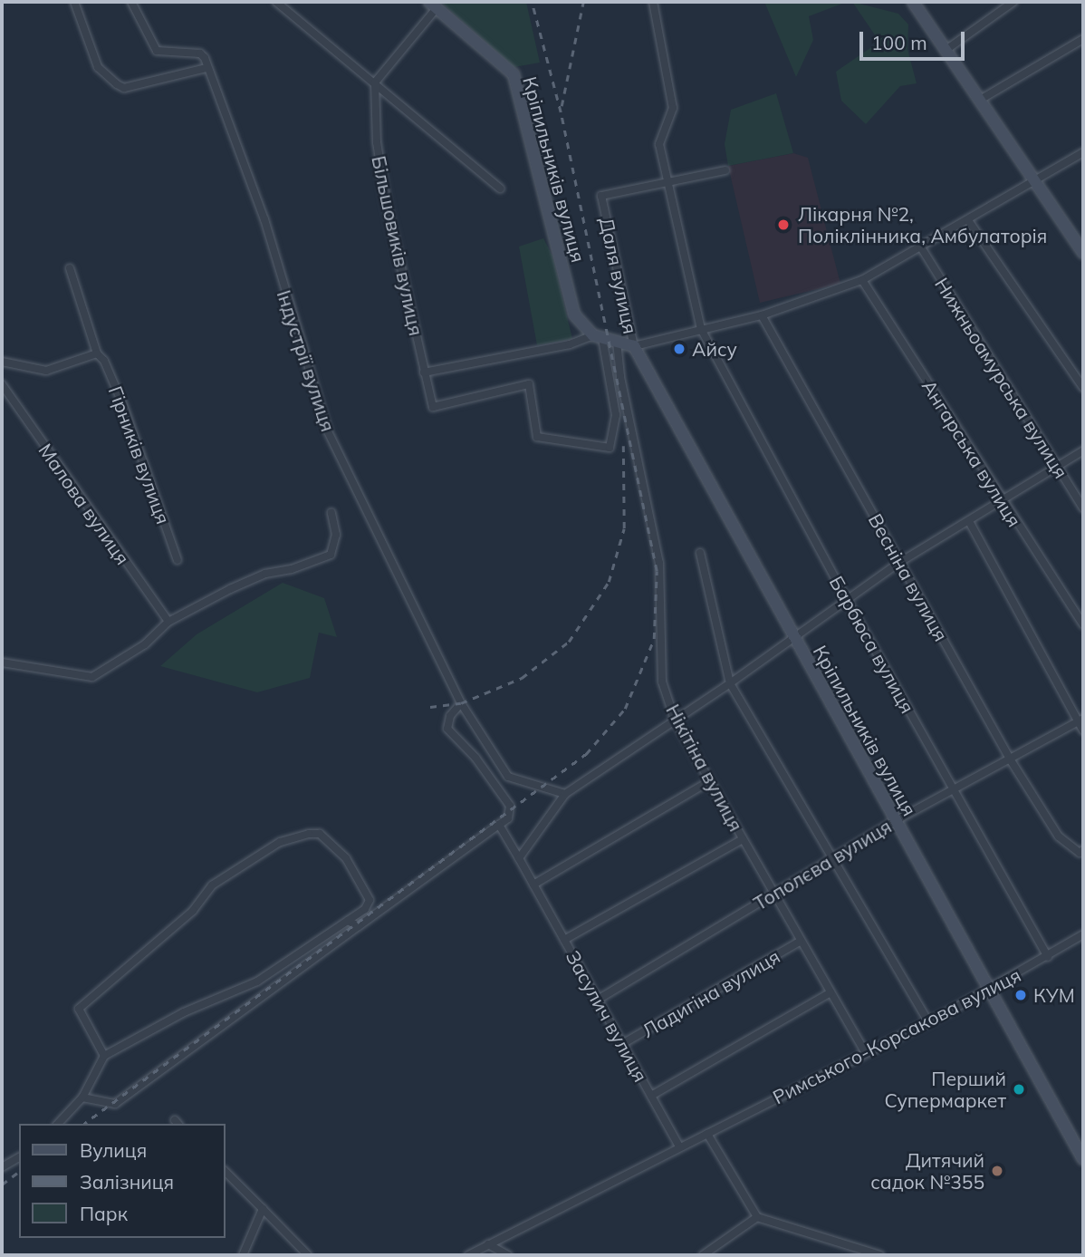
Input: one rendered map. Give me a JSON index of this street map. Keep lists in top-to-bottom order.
{
  "streets": {
    "street": [
      "Кріпильників вулиця",
      "Більшовиків вулиця",
      "Даля вулиця",
      "Індустрії вулиця",
      "Нижньоамурська вулиця",
      "Ангарська вулиця",
      "Гірників вулиця",
      "Малова вулиця",
      "Весніна вулиця",
      "Барбюса вулиця",
      "Нікітіна вулиця",
      "Тополєва вулиця",
      "Ладигіна вулиця",
      "Засулич вулиця",
      "Римського-Корсакова вулиця"
    ]
  },
  "crossings": [
    ["Кріпильників вулиця", "Більшовиків вулиця"],
    ["Кріпильників вулиця", "Даля вулиця"],
    ["Кріпильників вулиця", "Тополєва вулиця"],
    ["Кріпильників вулиця", "Римського-Корсакова вулиця"],
    ["Весніна вулиця", "Тополєва вулиця"],
    ["Барбюса вулиця", "Тополєва вулиця"],
    ["Барбюса вулиця", "Римського-Корсакова вулиця"],
    ["Нікітіна вулиця", "Тополєва вулиця"],
    ["Нікітіна вулиця", "Ладигіна вулиця"],
    ["Нікітіна вулиця", "Римського-Корсакова вулиця"],
    ["Тополєва вулиця", "Засулич вулиця"],
    ["Ладигіна вулиця", "Засулич вулиця"],
    ["Засулич вулиця", "Римського-Корсакова вулиця"]
  ],
  "places": [
    "Лікарня №2, Поліклінника, Амбулаторія",
    "Айсу",
    "КУМ",
    "Перший Супермаркет",
    "Дитячий садок №355"
  ],
  "legend": ["Вулиця", "Залізниця", "Парк"],
  "scale_bar": "100 m"
}
